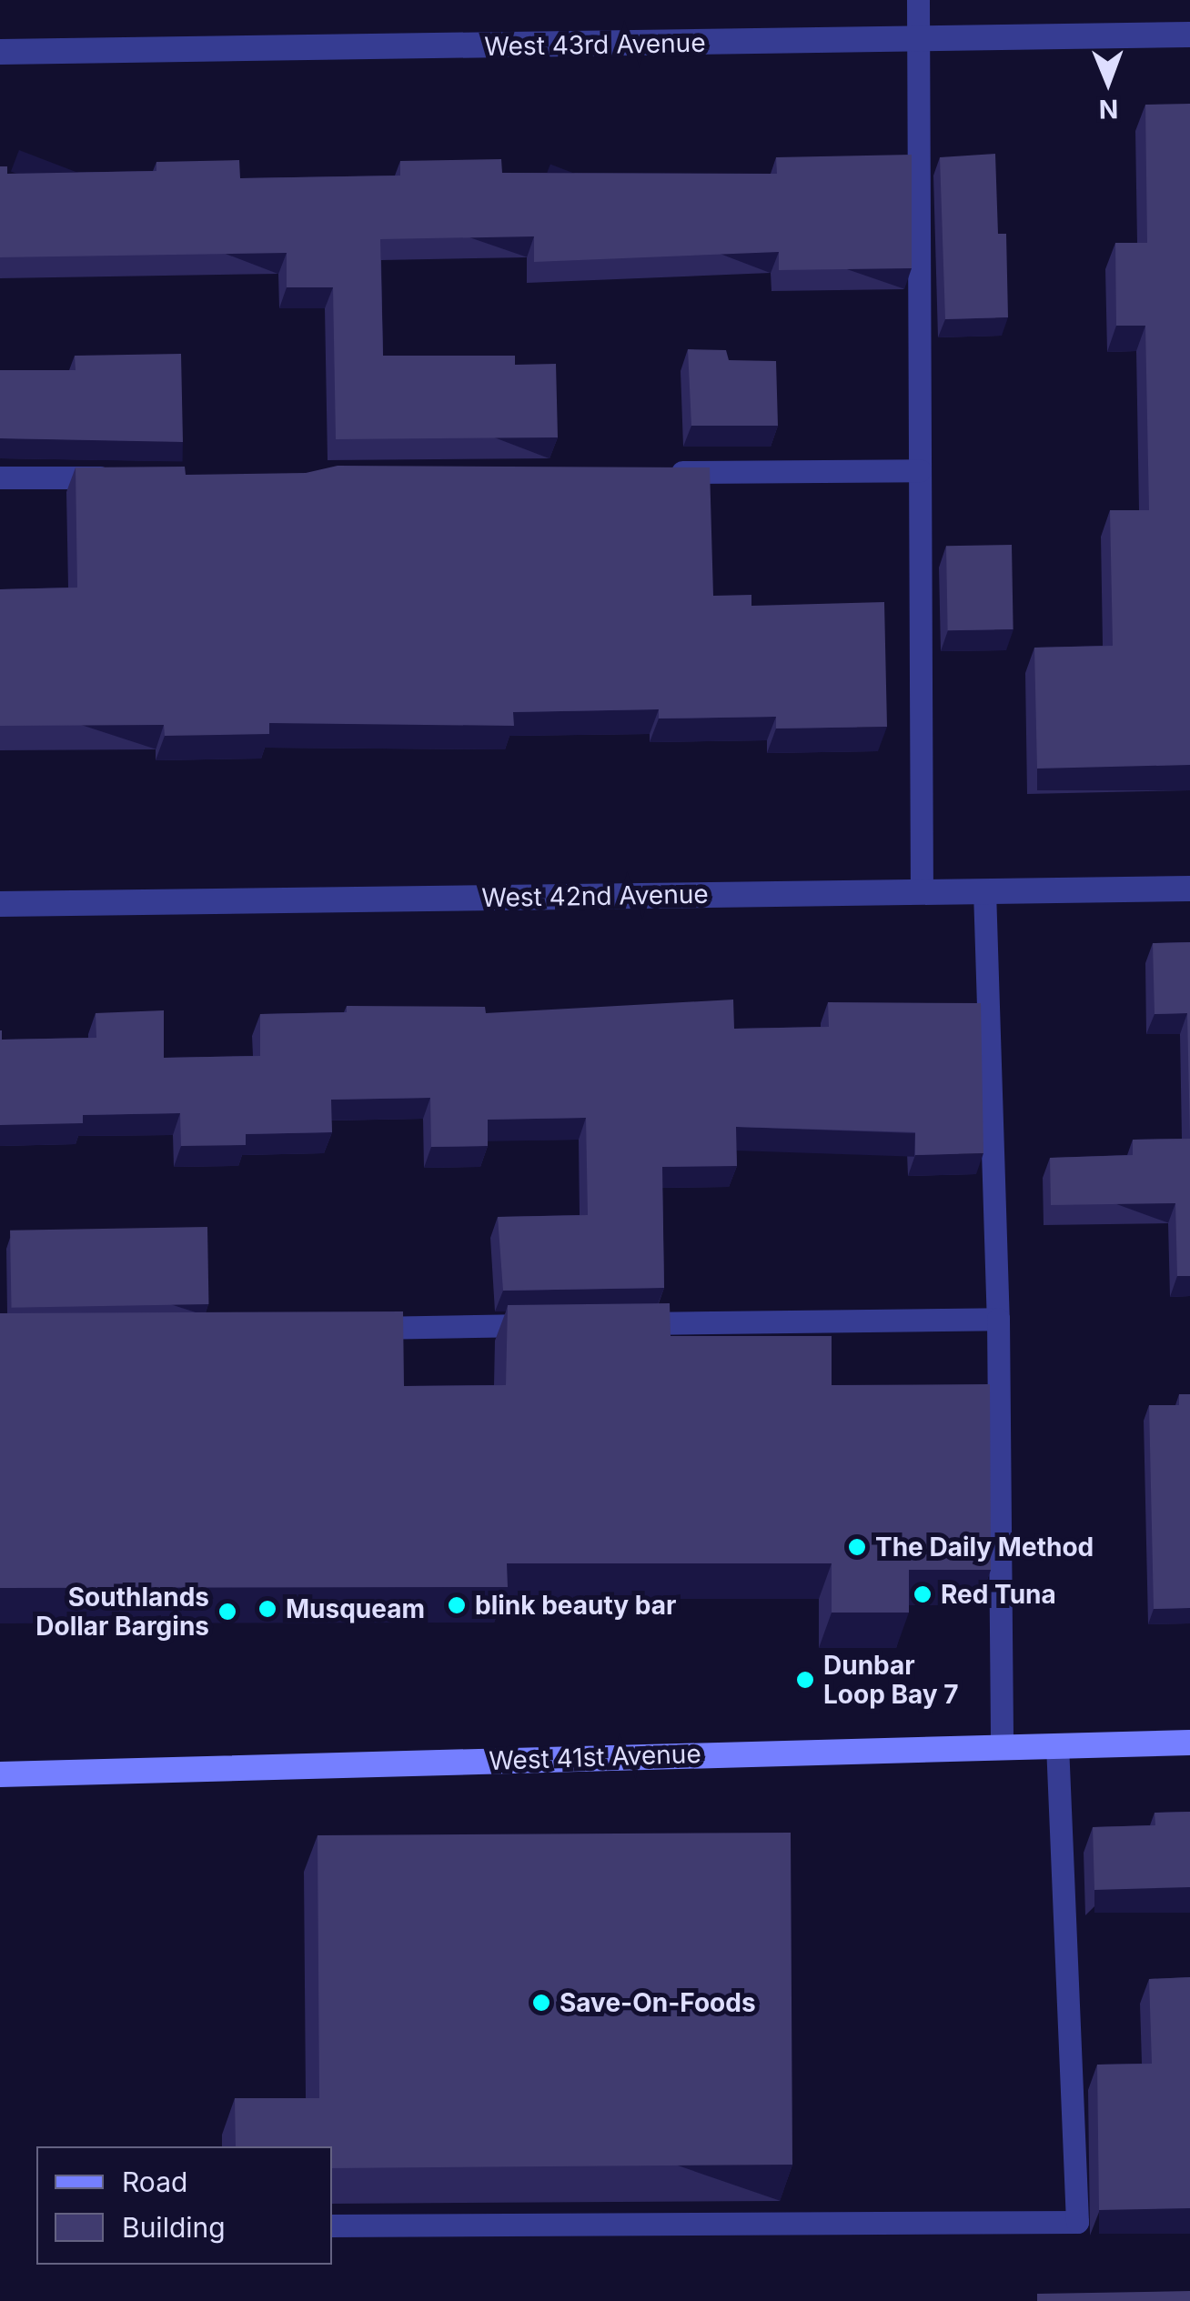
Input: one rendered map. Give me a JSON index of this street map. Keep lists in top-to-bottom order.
{
  "streets": {
    "main road": ["West 41st Avenue"],
    "street": ["West 43rd Avenue", "West 42nd Avenue"]
  },
  "places": [
    "The Daily Method",
    "Red Tuna",
    "blink beauty bar",
    "Musqueam",
    "Southlands Dollar Bargins",
    "Dunbar Loop Bay 7",
    "Save-On-Foods"
  ],
  "legend": ["Road", "Building"],
  "north": "bottom"
}
